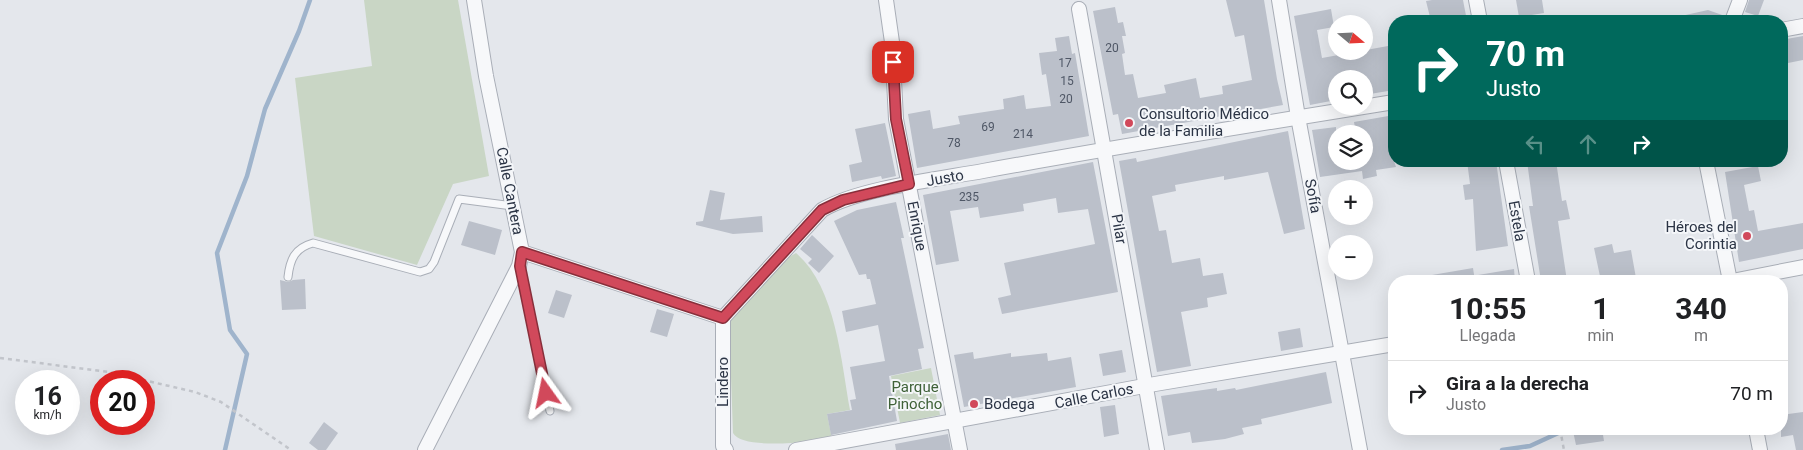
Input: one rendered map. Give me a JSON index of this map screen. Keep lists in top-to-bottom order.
{
  "streets": {
    "street": [
      "Justo",
      "Calle Cantera",
      "Sofía",
      "Estela",
      "Enrique",
      "Pilar",
      "Lindero",
      "Calle Carlos"
    ]
  },
  "crossings": [
    ["Justo", "Sofía"],
    ["Justo", "Enrique"],
    ["Justo", "Pilar"],
    ["Justo", "Lindero"],
    ["Sofía", "Calle Carlos"],
    ["Enrique", "Calle Carlos"],
    ["Pilar", "Calle Carlos"]
  ],
  "parks": ["Parque Pinocho"],
  "places": ["Consultorio Médico de la Familia", "Héroes del Corintia", "Bodega"],
  "house_numbers": [
    "20",
    "17",
    "15",
    "20",
    "69",
    "214",
    "78",
    "235"
  ],
  "north": "right",
  "page": {
    "map_buttons": ["+", "−"],
    "turn": ["70 m", "Justo"],
    "eta": [
      "10:55",
      "Llegada",
      "1",
      "min",
      "340",
      "m"
    ],
    "list": [
      {
        "name": "Gira a la derecha",
        "note": "Justo",
        "value": "70 m"
      }
    ],
    "speed": "16 km/h",
    "limit": "20"
  }
}
